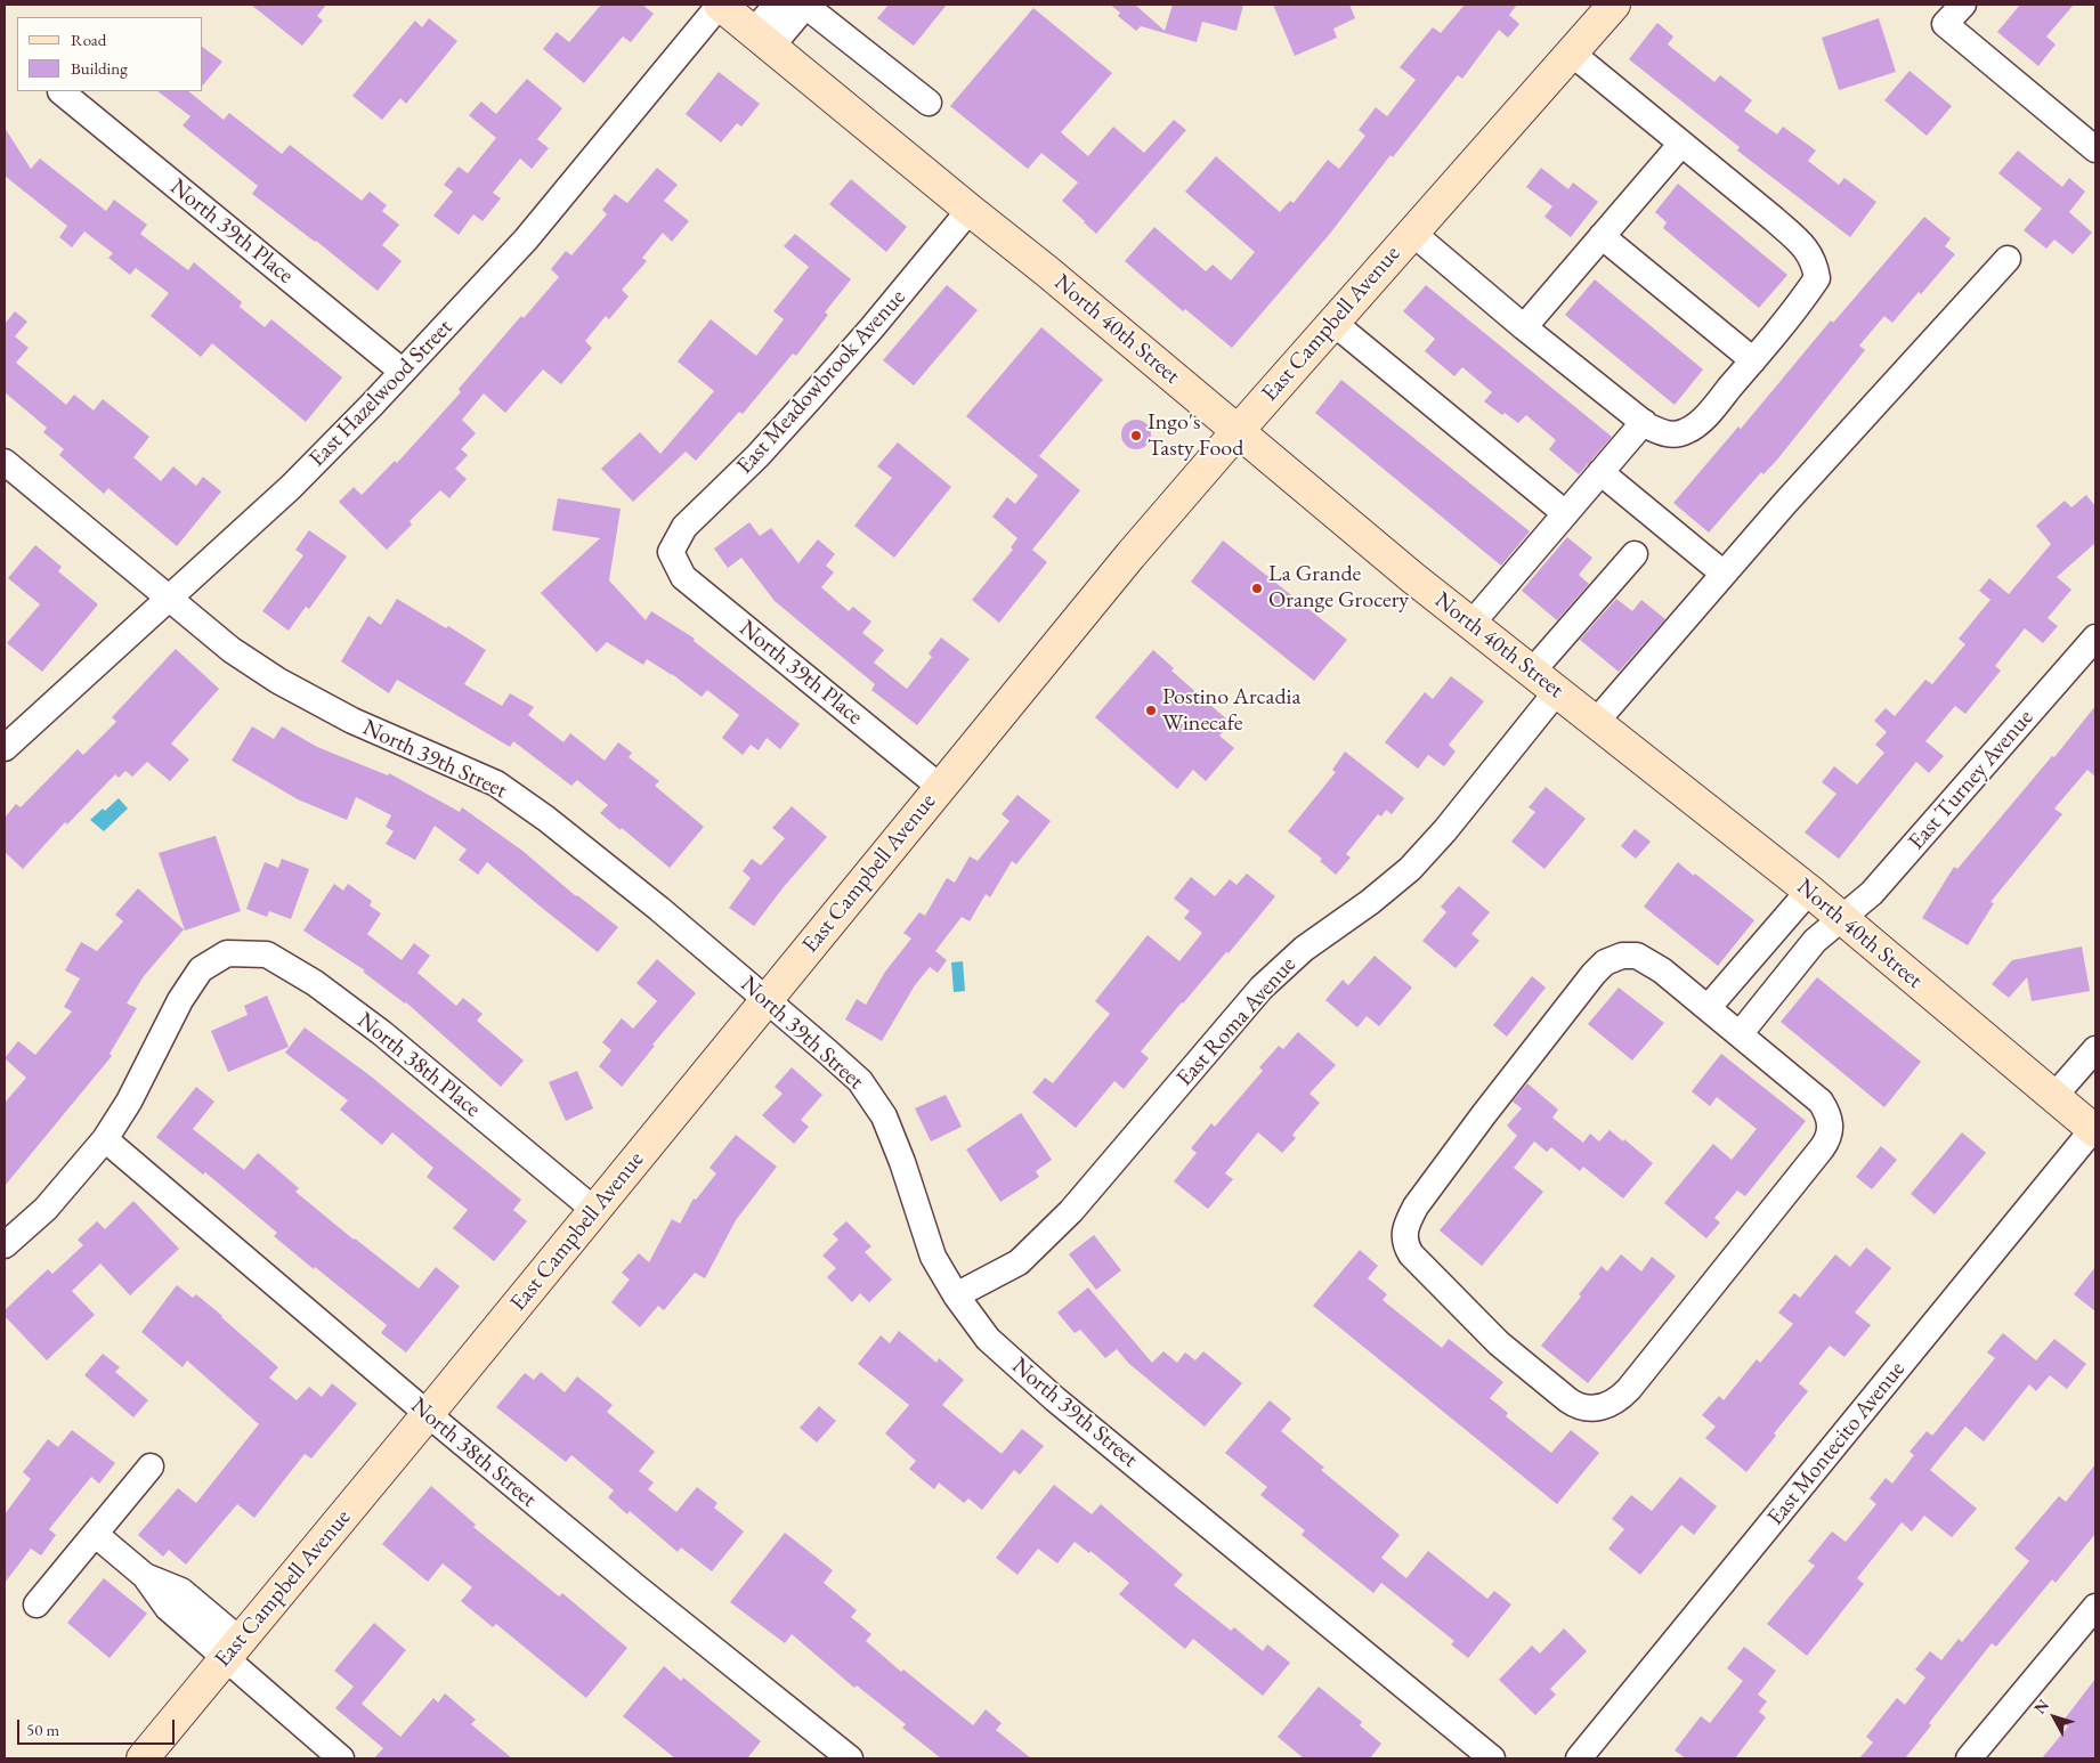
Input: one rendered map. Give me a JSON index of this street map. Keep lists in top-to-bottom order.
{
  "streets": {
    "street": [
      "North 39th Place",
      "East Campbell Avenue",
      "North 40th Street",
      "East Meadowbrook Avenue",
      "East Hazelwood Street",
      "North 39th Street",
      "East Turney Avenue",
      "East Roma Avenue",
      "North 38th Place",
      "East Montecito Avenue",
      "North 38th Street"
    ]
  },
  "crossings": [
    ["North 39th Place", "East Campbell Avenue"],
    ["North 39th Place", "East Meadowbrook Avenue"],
    ["North 39th Place", "East Hazelwood Street"],
    ["East Campbell Avenue", "North 40th Street"],
    ["East Campbell Avenue", "North 39th Street"],
    ["East Campbell Avenue", "North 38th Place"],
    ["East Campbell Avenue", "North 38th Street"],
    ["North 40th Street", "East Meadowbrook Avenue"],
    ["North 40th Street", "East Hazelwood Street"],
    ["North 40th Street", "East Turney Avenue"],
    ["North 40th Street", "East Roma Avenue"],
    ["North 40th Street", "East Montecito Avenue"],
    ["East Hazelwood Street", "North 39th Street"],
    ["North 39th Street", "East Roma Avenue"],
    ["North 38th Place", "North 38th Street"]
  ],
  "places": ["Ingo's Tasty Food", "La Grande Orange Grocery", "Postino Arcadia Winecafe"],
  "legend": ["Road", "Building"],
  "scale_bar": "50 m",
  "north": "top left"
}
